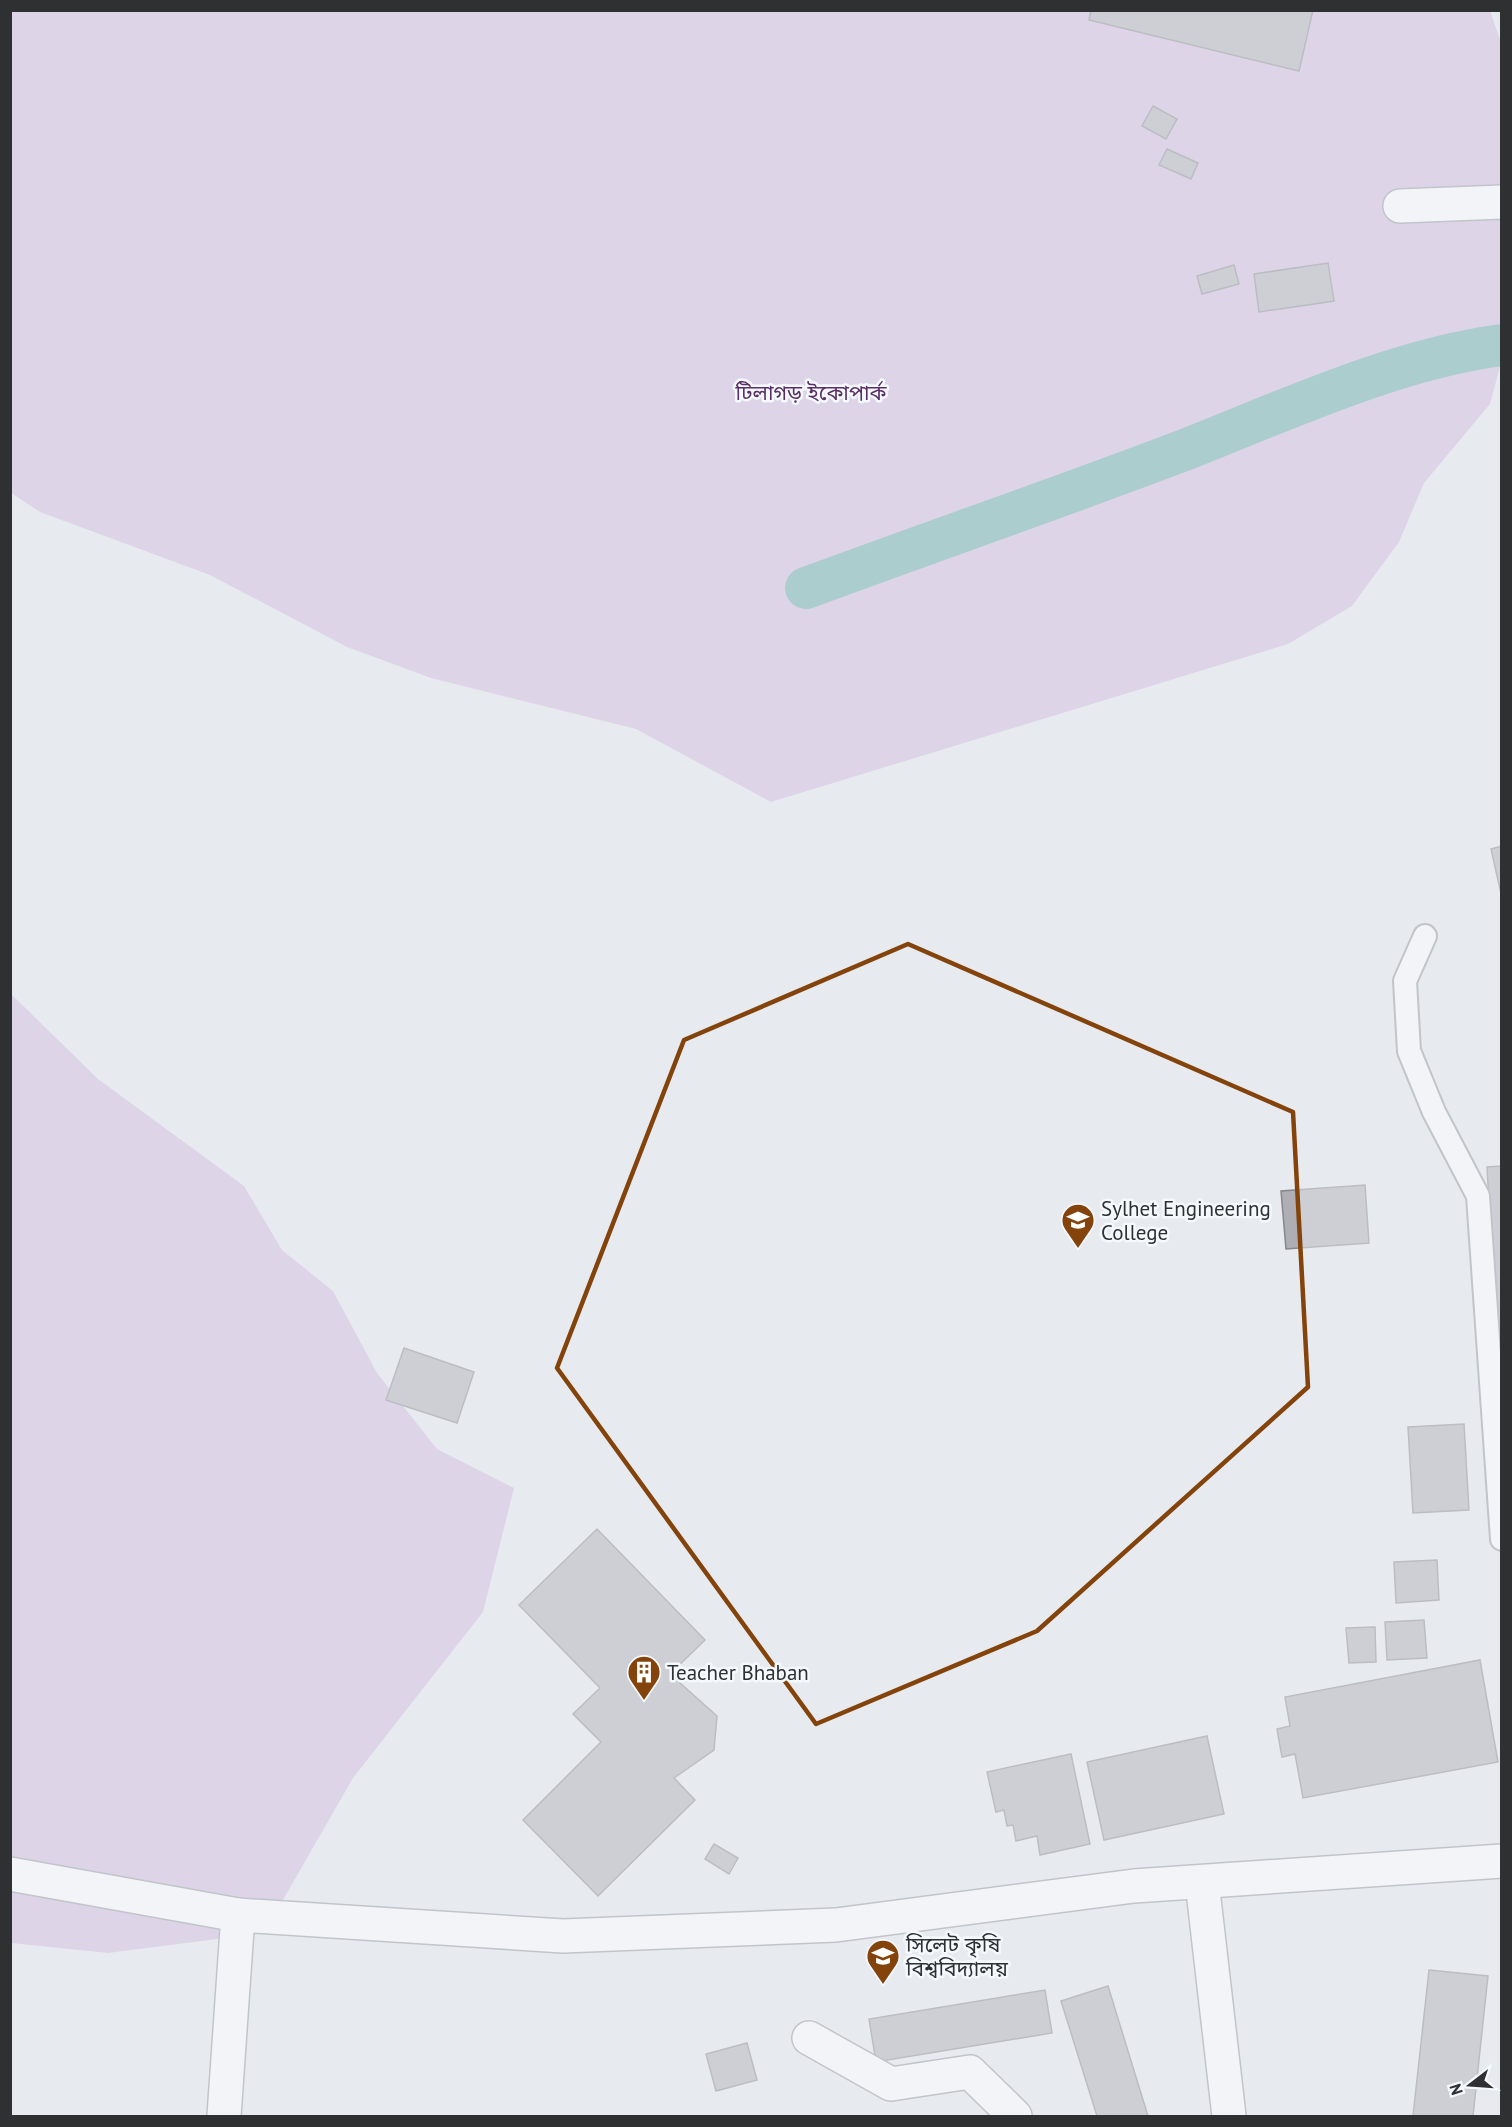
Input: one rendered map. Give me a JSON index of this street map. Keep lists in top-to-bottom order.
{
  "parks": ["টিলাগড় ইকোপার্ক"],
  "places": {
    "school or university": ["Sylhet Engineering College", "সিলেট কৃষি বিশ্ববিদ্যালয়"],
    "building": ["Teacher Bhaban"]
  },
  "north": "left"
}
